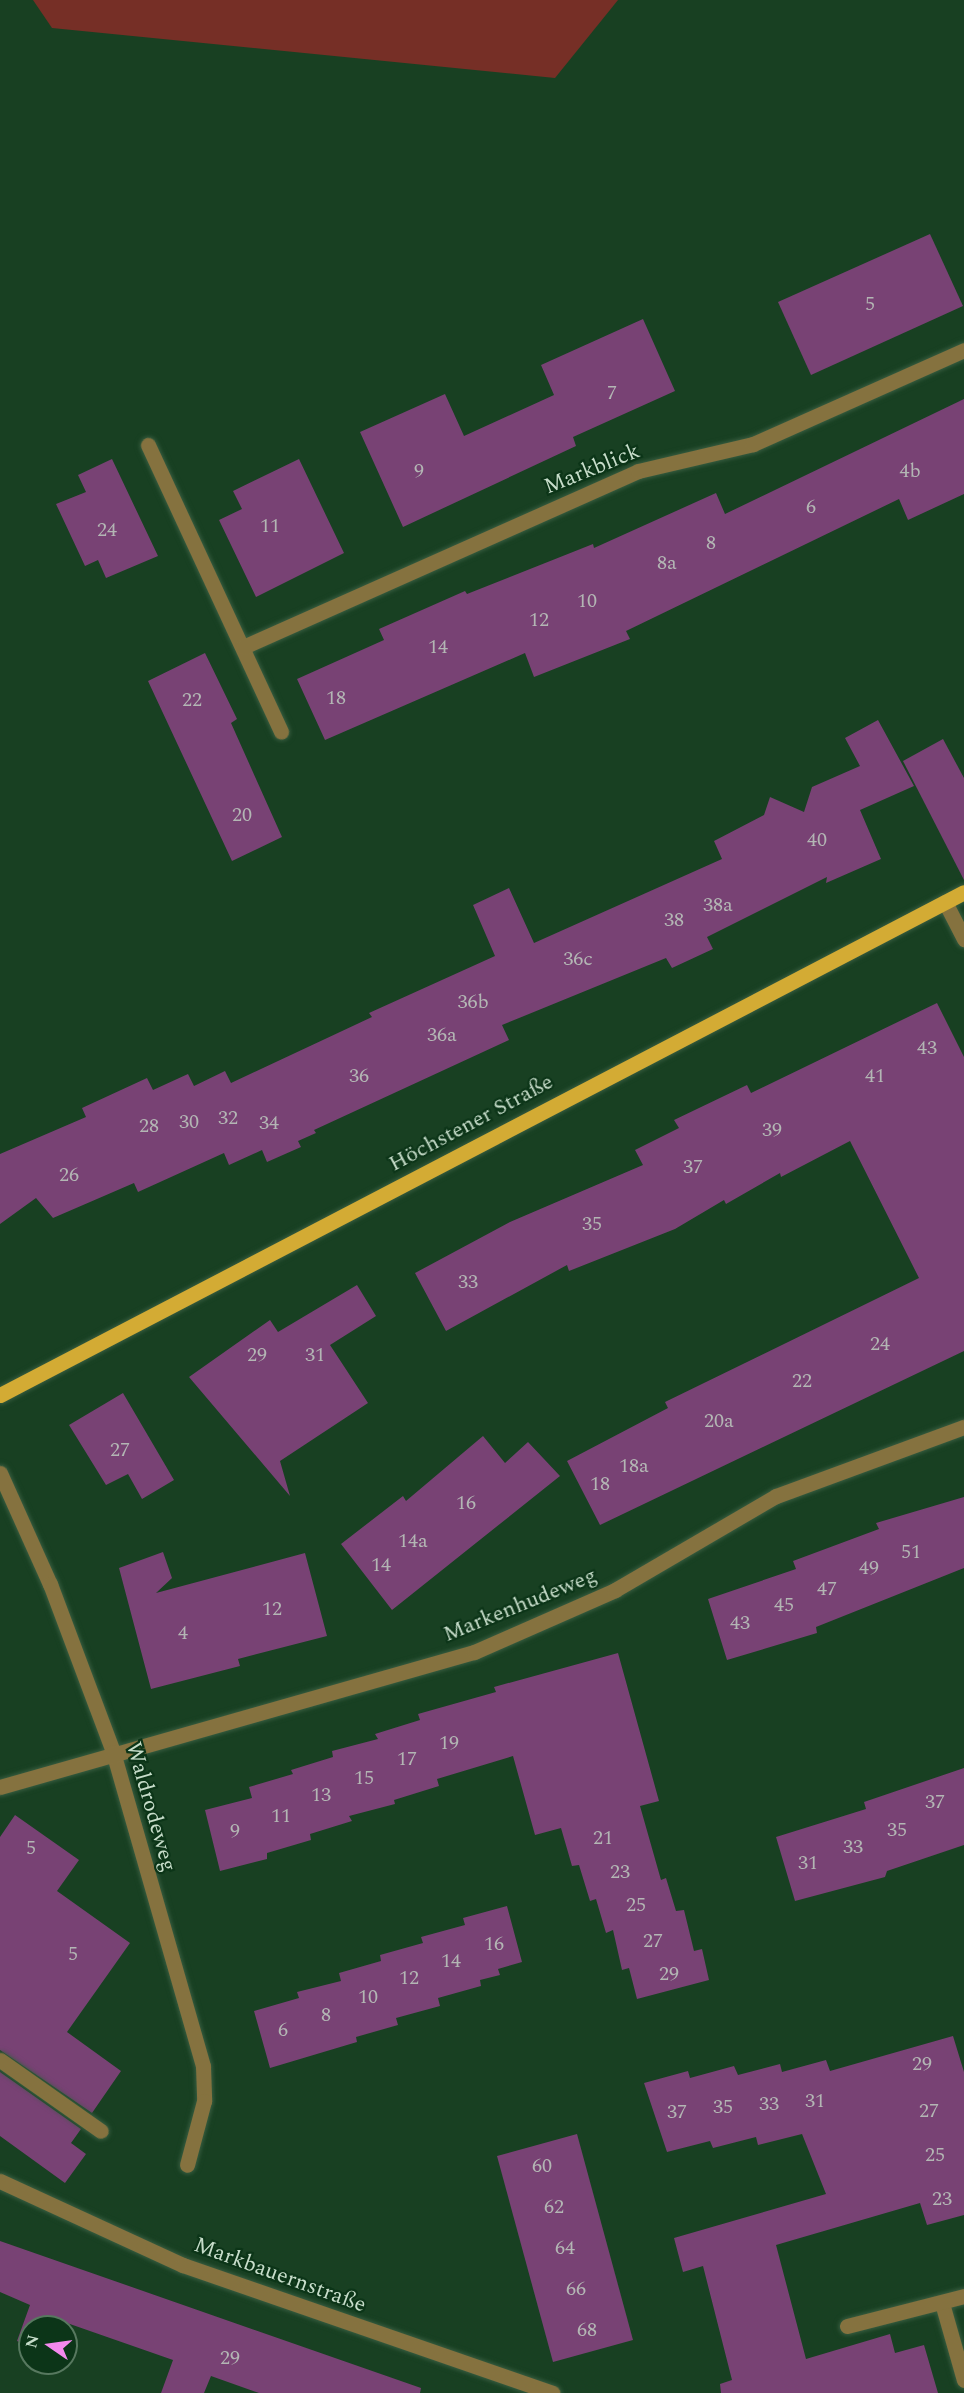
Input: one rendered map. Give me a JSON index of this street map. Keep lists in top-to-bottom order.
{
  "streets": {
    "main road": ["Höchstener Straße"],
    "street": [
      "Markblick",
      "Markenhudeweg",
      "Waldrodeweg",
      "Markbauernstraße"
    ]
  },
  "crossings": [
    ["Markenhudeweg", "Waldrodeweg"]
  ],
  "house_numbers": [
    "5",
    "7",
    "9",
    "4b",
    "6",
    "11",
    "24",
    "8",
    "8a",
    "10",
    "12",
    "14",
    "18",
    "22",
    "20",
    "40",
    "38a",
    "38",
    "36c",
    "36b",
    "36a",
    "43",
    "36",
    "41",
    "32",
    "30",
    "34",
    "28",
    "39",
    "37",
    "26",
    "35",
    "33",
    "24",
    "29",
    "31",
    "22",
    "20a",
    "27",
    "18a",
    "18",
    "16",
    "14a",
    "51",
    "14",
    "49",
    "47",
    "45",
    "12",
    "43",
    "4",
    "19",
    "17",
    "15",
    "13",
    "37",
    "11",
    "35",
    "9",
    "21",
    "33",
    "5",
    "31",
    "23",
    "25",
    "27",
    "16",
    "5",
    "14",
    "29",
    "12",
    "10",
    "8",
    "6",
    "29",
    "31",
    "33",
    "35",
    "27",
    "37",
    "25",
    "60",
    "23",
    "62",
    "64",
    "66",
    "68",
    "29"
  ],
  "north": "left"
}
